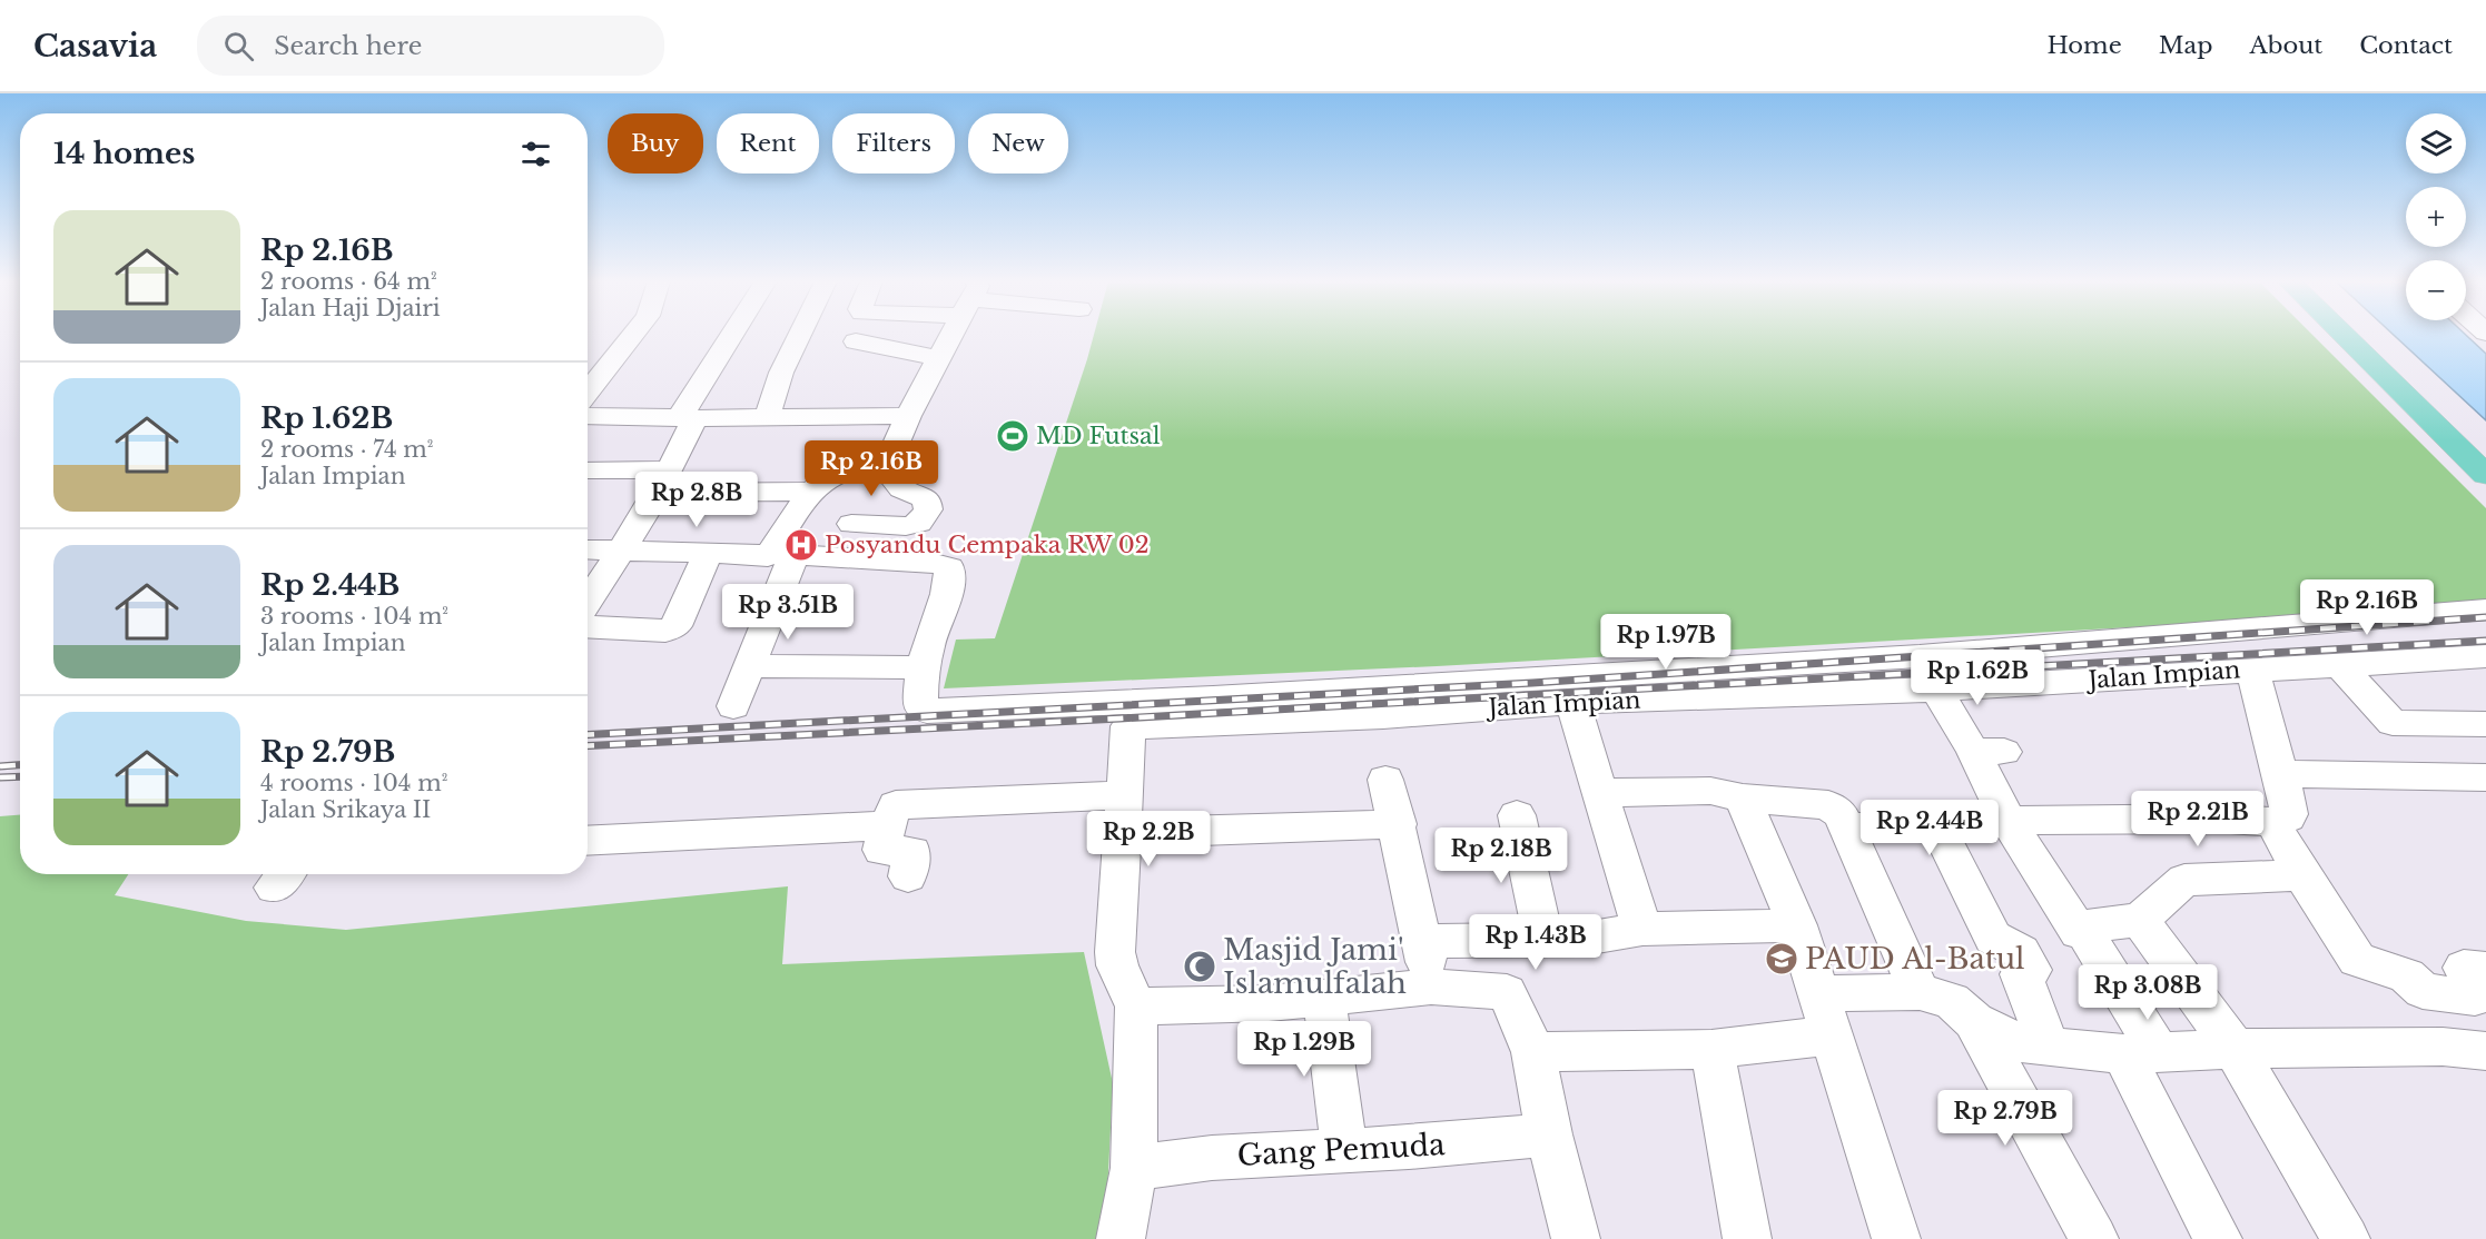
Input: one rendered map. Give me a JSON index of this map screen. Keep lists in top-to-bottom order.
{
  "streets": {
    "street": ["Jalan Impian", "Gang Pemuda"]
  },
  "places": {
    "sports": ["MD Futsal"],
    "hospital": ["Posyandu Cempaka RW 02"],
    "school or university": ["PAUD Al-Batul"],
    "mosque": ["Masjid Jami' Islamulfalah"]
  },
  "page": {
    "header": "Casavia",
    "search": "Search here",
    "nav": [
      "Home",
      "Map",
      "About",
      "Contact"
    ],
    "map_buttons": ["+", "−"],
    "chip": [
      "Buy",
      "Rent",
      "Filters",
      "New"
    ],
    "heading": "14 homes",
    "list": [
      {
        "name": "Rp 2.16B",
        "note": "2 rooms · 64 m² · Jalan Haji Djairi"
      },
      {
        "name": "Rp 1.62B",
        "note": "2 rooms · 74 m² · Jalan Impian"
      },
      {
        "name": "Rp 2.44B",
        "note": "3 rooms · 104 m² · Jalan Impian"
      },
      {
        "name": "Rp 2.79B",
        "note": "4 rooms · 104 m² · Jalan Srikaya II"
      }
    ],
    "price": [
      "Rp 2.16B",
      "Rp 2.8B",
      "Rp 2.16B",
      "Rp 3.51B",
      "Rp 1.97B",
      "Rp 1.62B",
      "Rp 2.21B",
      "Rp 2.44B",
      "Rp 2.2B",
      "Rp 2.18B",
      "Rp 1.43B",
      "Rp 3.08B",
      "Rp 1.29B",
      "Rp 2.79B"
    ]
  }
}
